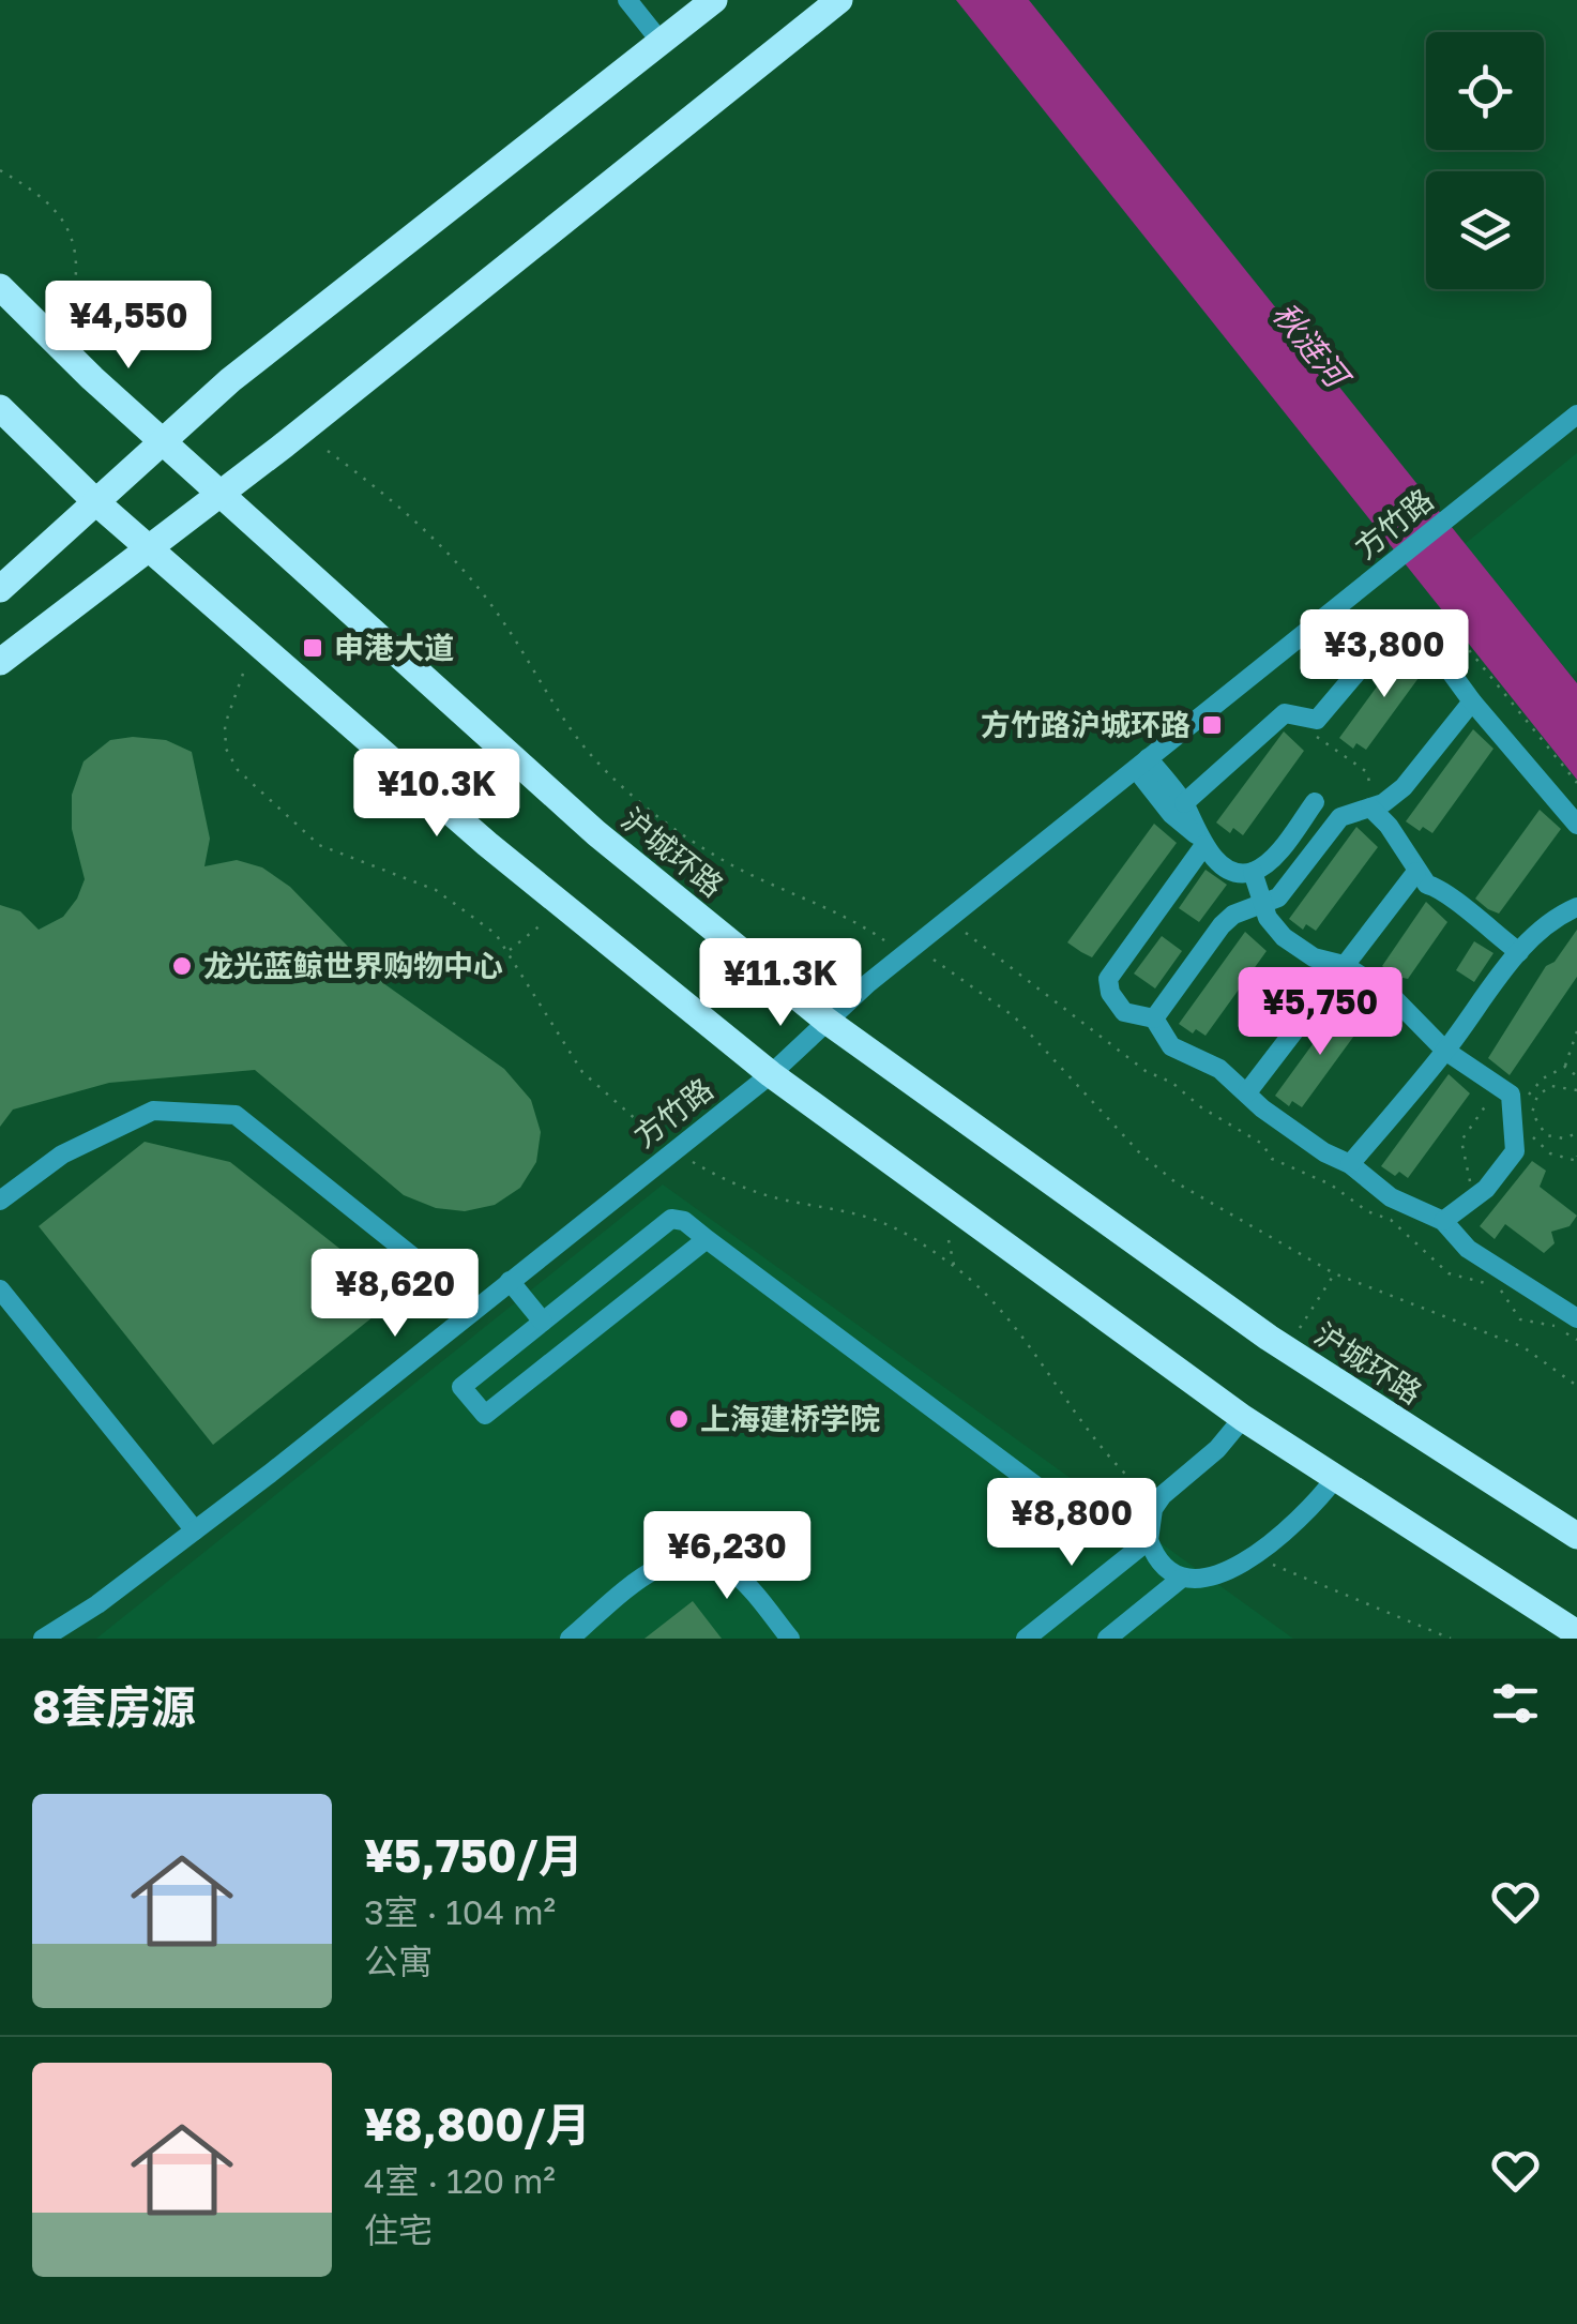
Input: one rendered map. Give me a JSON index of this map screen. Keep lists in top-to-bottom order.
{
  "streets": {
    "main road": ["沪城环路"],
    "street": ["方竹路"]
  },
  "crossings": [
    ["方竹路", "沪城环路"]
  ],
  "water": ["秋涟河"],
  "places": {
    "transit": ["申港大道", "方竹路沪城环路"],
    "other": ["龙光蓝鲸世界购物中心", "上海建桥学院"]
  },
  "page": {
    "price": [
      "¥4,550",
      "¥3,800",
      "¥10.3K",
      "¥11.3K",
      "¥5,750",
      "¥8,620",
      "¥8,800",
      "¥6,230"
    ],
    "heading": "8套房源",
    "list": [
      {
        "name": "¥5,750/月",
        "note": "3室 · 104 m² · 公寓"
      },
      {
        "name": "¥8,800/月",
        "note": "4室 · 120 m² · 住宅"
      }
    ]
  }
}
